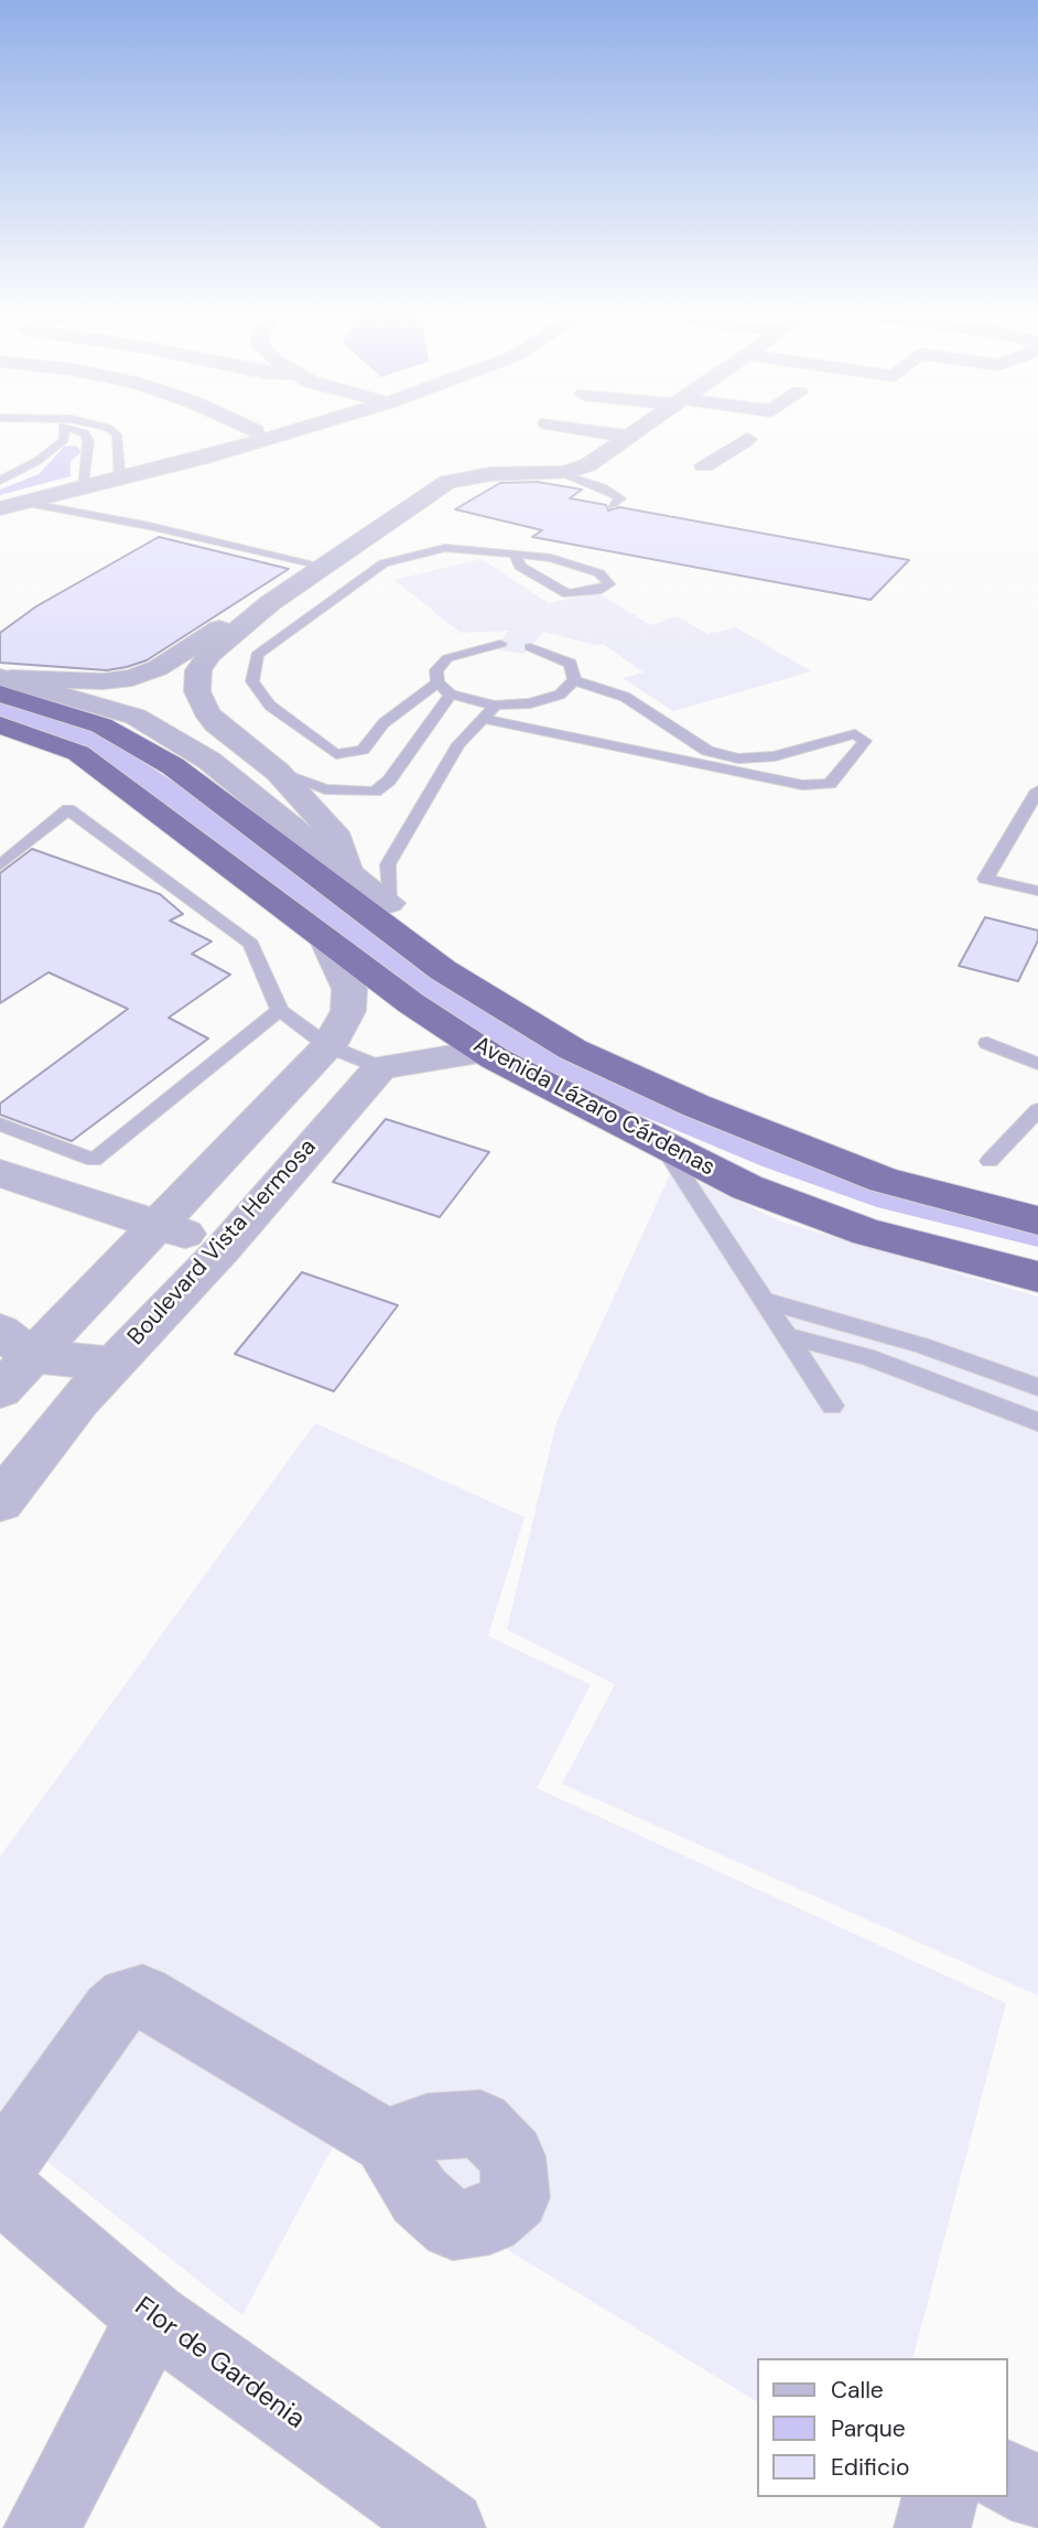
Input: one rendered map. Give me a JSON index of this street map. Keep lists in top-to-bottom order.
{
  "streets": {
    "highway": ["Avenida Lázaro Cárdenas"],
    "street": ["Boulevard Vista Hermosa", "Flor de Gardenia"]
  },
  "legend": ["Calle", "Parque", "Edificio"]
}
